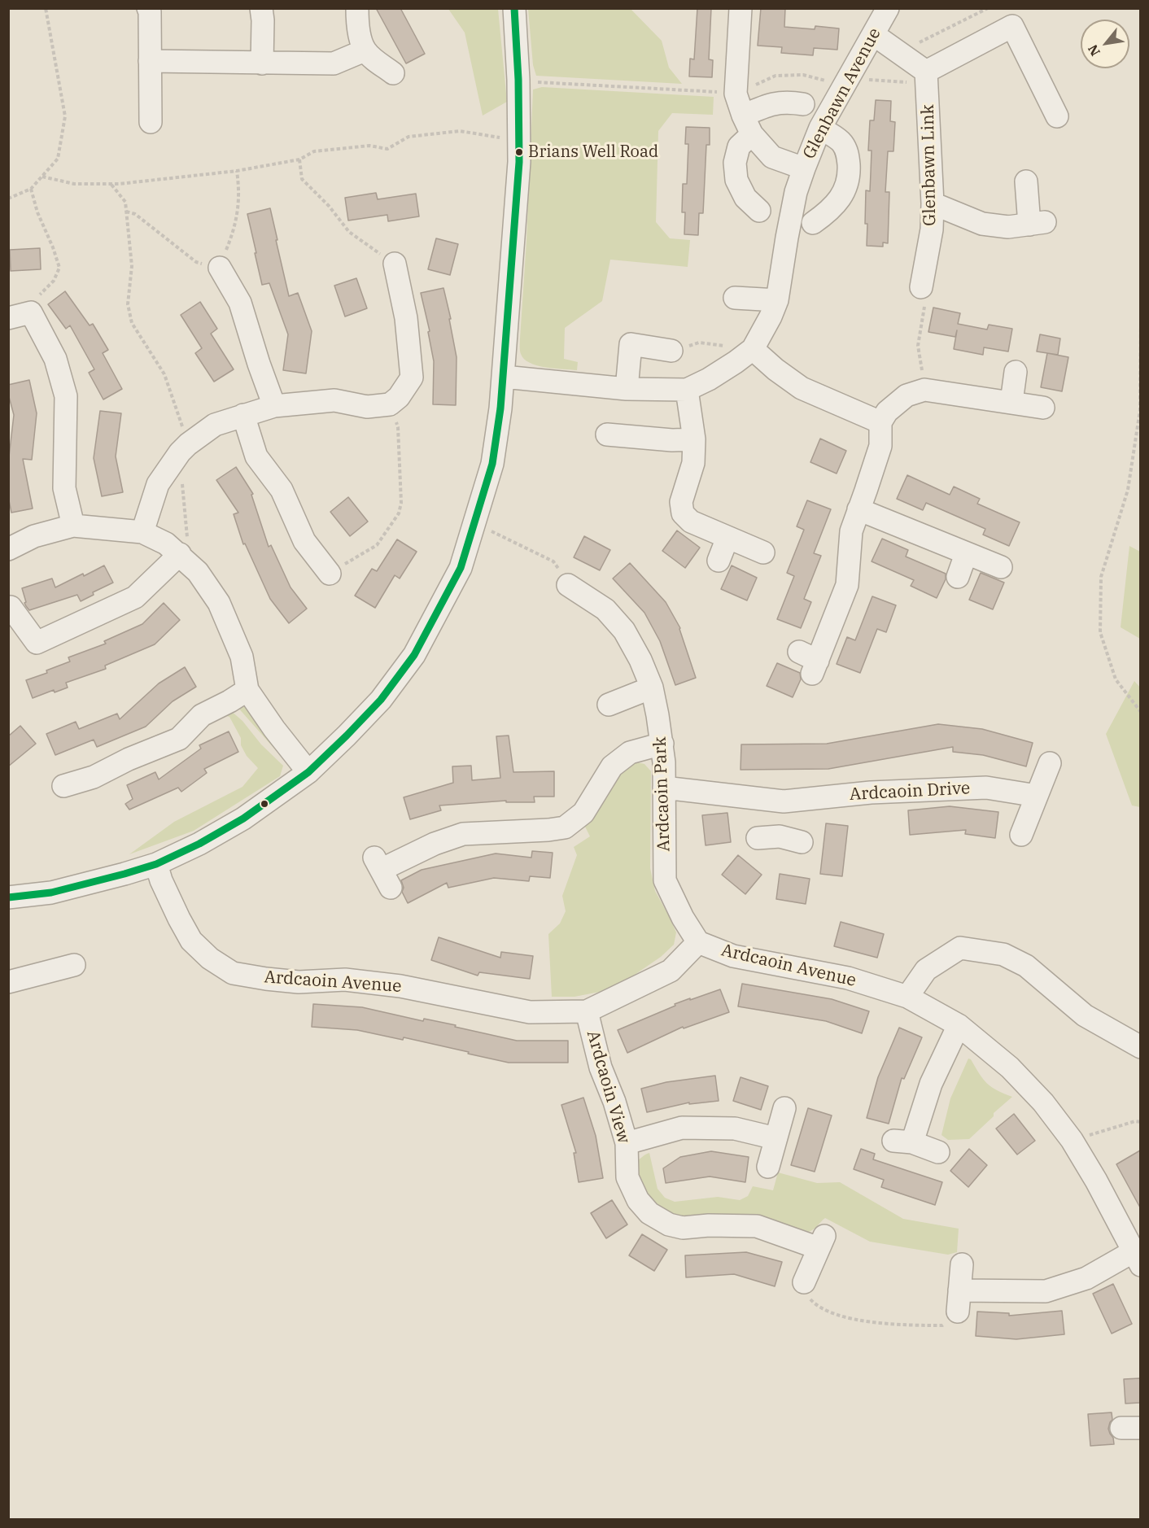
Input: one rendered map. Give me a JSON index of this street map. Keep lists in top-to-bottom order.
{
  "streets": {
    "street": [
      "Glenbawn Avenue",
      "Glenbawn Link",
      "Ardcaoin Drive",
      "Ardcaoin Park",
      "Ardcaoin Avenue",
      "Ardcaoin View"
    ]
  },
  "crossings": [
    ["Ardcaoin Drive", "Ardcaoin Park"],
    ["Ardcaoin Park", "Ardcaoin Avenue"],
    ["Ardcaoin Avenue", "Ardcaoin View"]
  ],
  "places": ["Brians Well Road"],
  "north": "bottom left"
}
